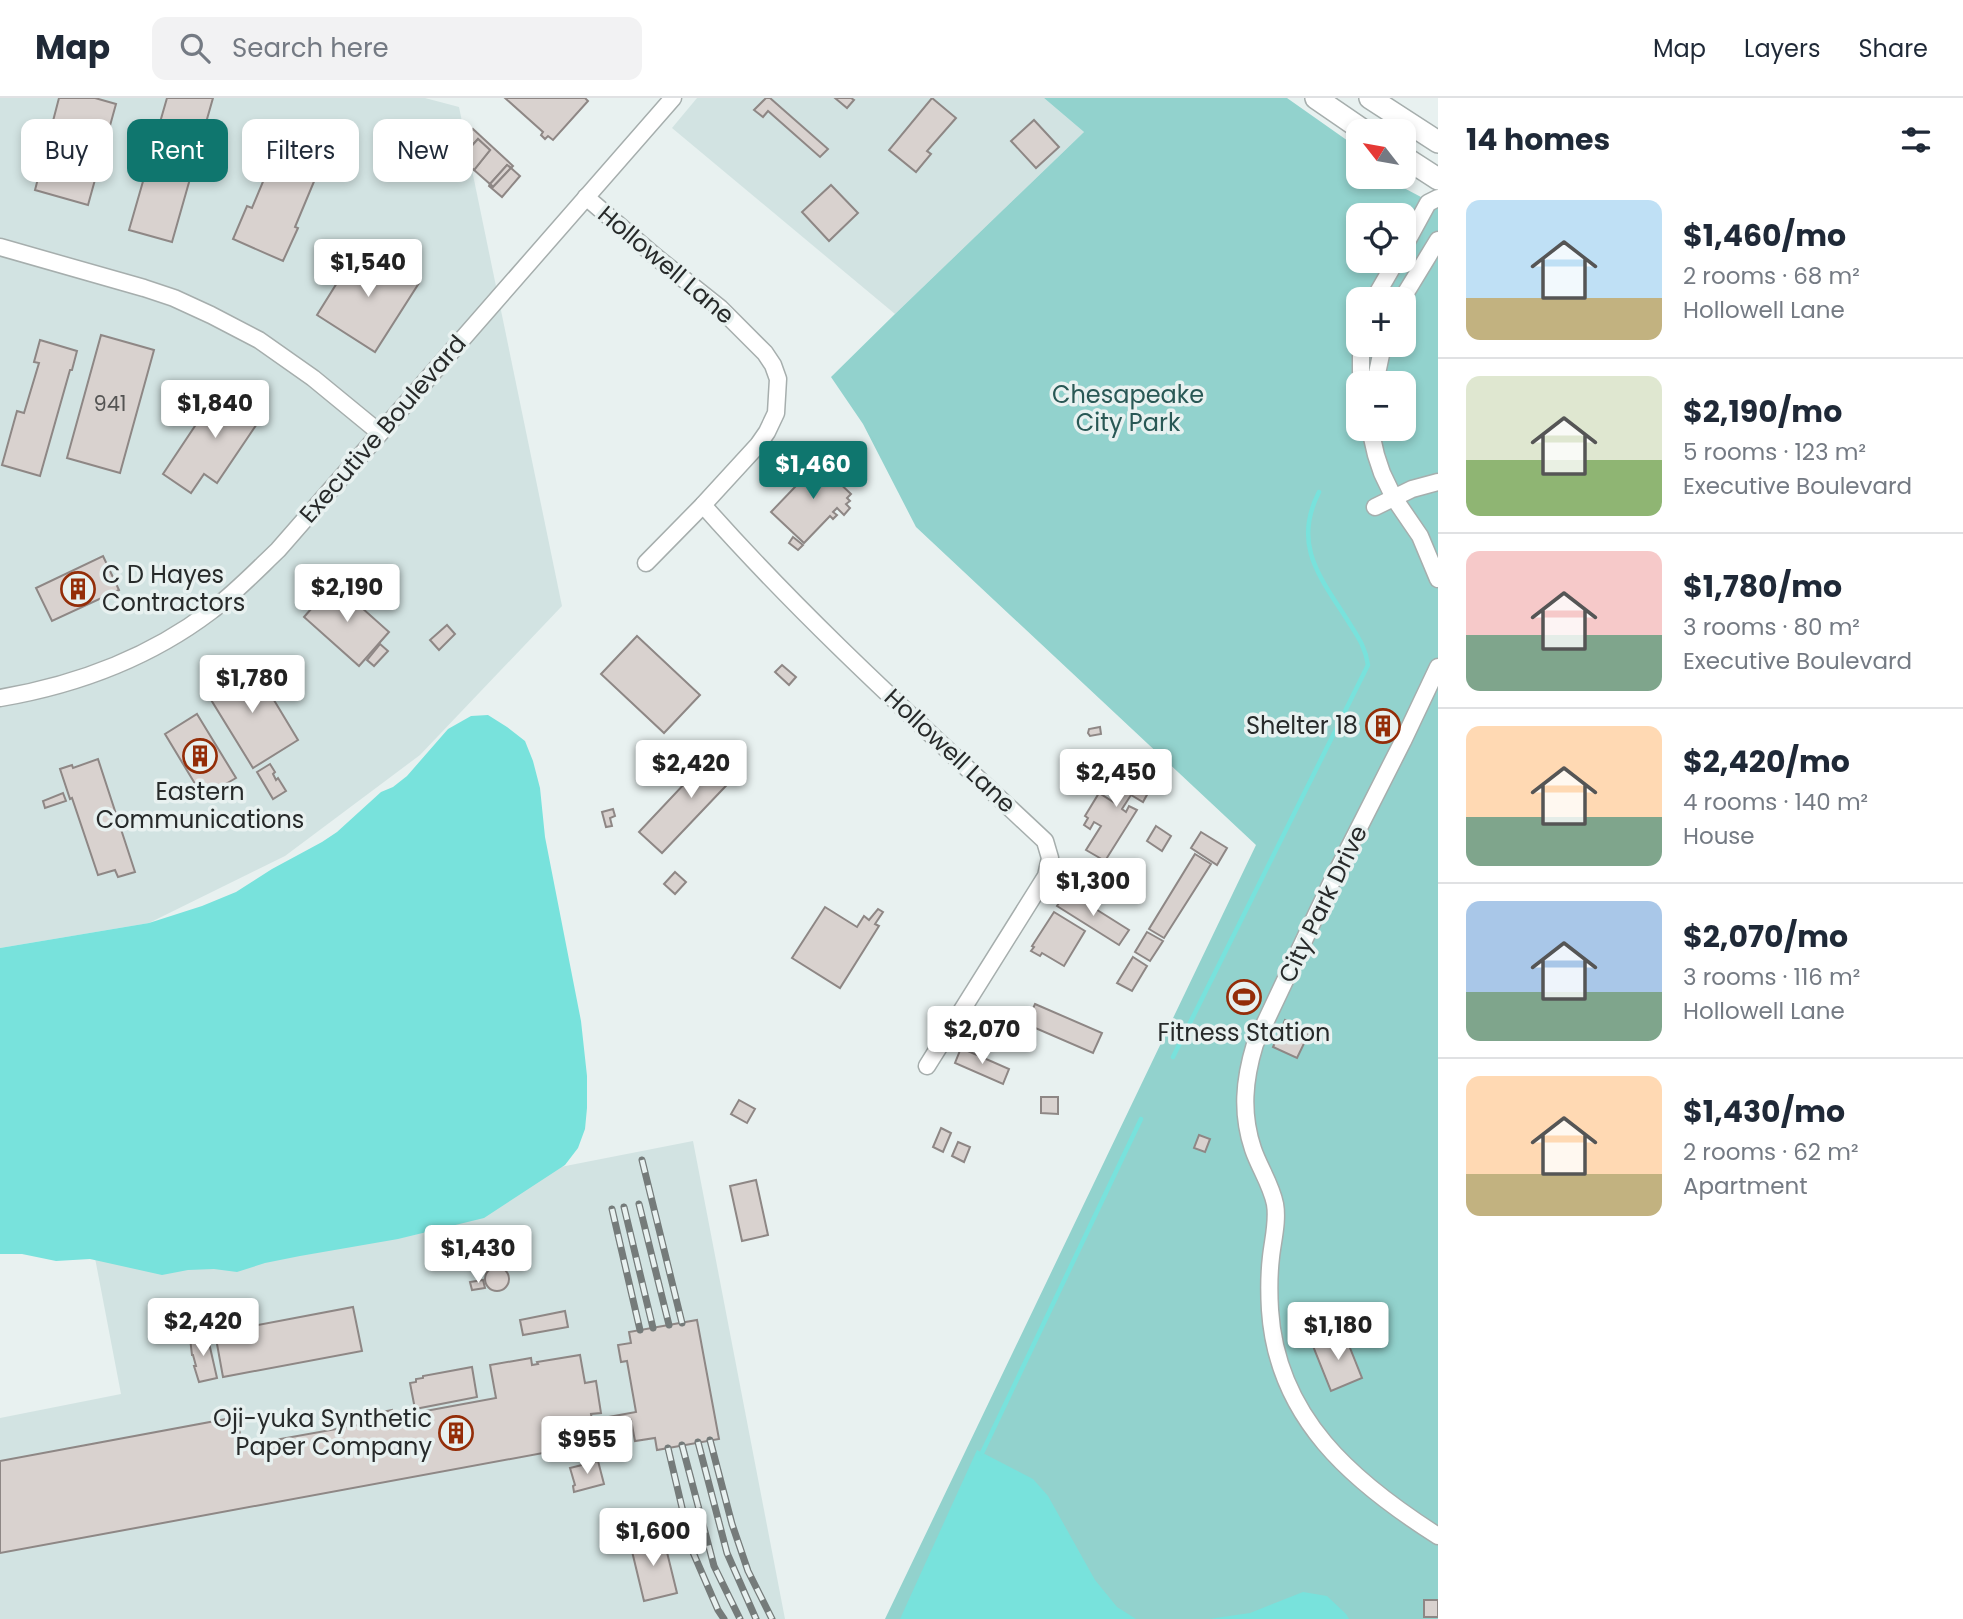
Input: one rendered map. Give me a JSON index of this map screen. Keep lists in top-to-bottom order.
{
  "streets": {
    "street": ["Hollowell Lane", "Executive Boulevard", "City Park Drive"]
  },
  "crossings": [
    ["Hollowell Lane", "Executive Boulevard"]
  ],
  "parks": ["Chesapeake City Park"],
  "places": {
    "building": [
      "C D Hayes Contractors",
      "Shelter 18",
      "Eastern Communications",
      "Oji-yuka Synthetic Paper Company"
    ],
    "sports": ["Fitness Station"]
  },
  "house_numbers": ["941"],
  "north": "top left",
  "page": {
    "header": "Map",
    "search": "Search here",
    "nav": ["Map", "Layers", "Share"],
    "heading": "14 homes",
    "map_buttons": ["+", "−"],
    "chip": [
      "Buy",
      "Rent",
      "Filters",
      "New"
    ],
    "list": [
      {
        "name": "$1,460/mo",
        "note": "2 rooms · 68 m² · Hollowell Lane"
      },
      {
        "name": "$2,190/mo",
        "note": "5 rooms · 123 m² · Executive Boulevard"
      },
      {
        "name": "$1,780/mo",
        "note": "3 rooms · 80 m² · Executive Boulevard"
      },
      {
        "name": "$2,420/mo",
        "note": "4 rooms · 140 m² · House"
      },
      {
        "name": "$2,070/mo",
        "note": "3 rooms · 116 m² · Hollowell Lane"
      },
      {
        "name": "$1,430/mo",
        "note": "2 rooms · 62 m² · Apartment"
      }
    ],
    "price": [
      "$1,540",
      "$1,840",
      "$1,460",
      "$2,190",
      "$1,780",
      "$2,420",
      "$2,450",
      "$1,300",
      "$2,070",
      "$1,430",
      "$2,420",
      "$1,180",
      "$955",
      "$1,600"
    ]
  }
}
